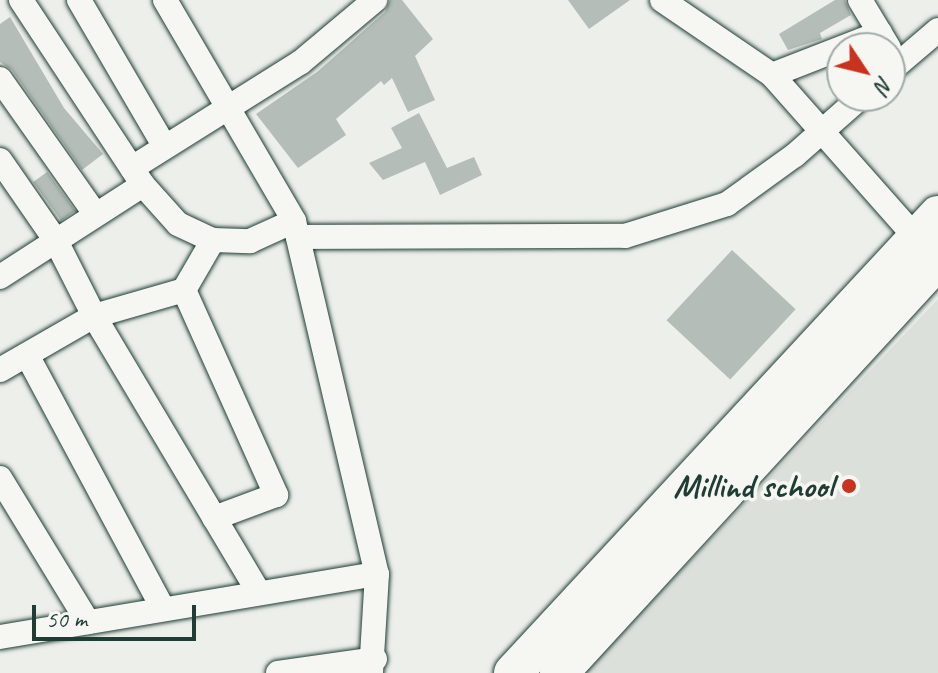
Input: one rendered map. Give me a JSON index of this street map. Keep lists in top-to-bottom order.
{
  "places": ["Millind school"],
  "scale_bar": "50 m",
  "north": "bottom right"
}
